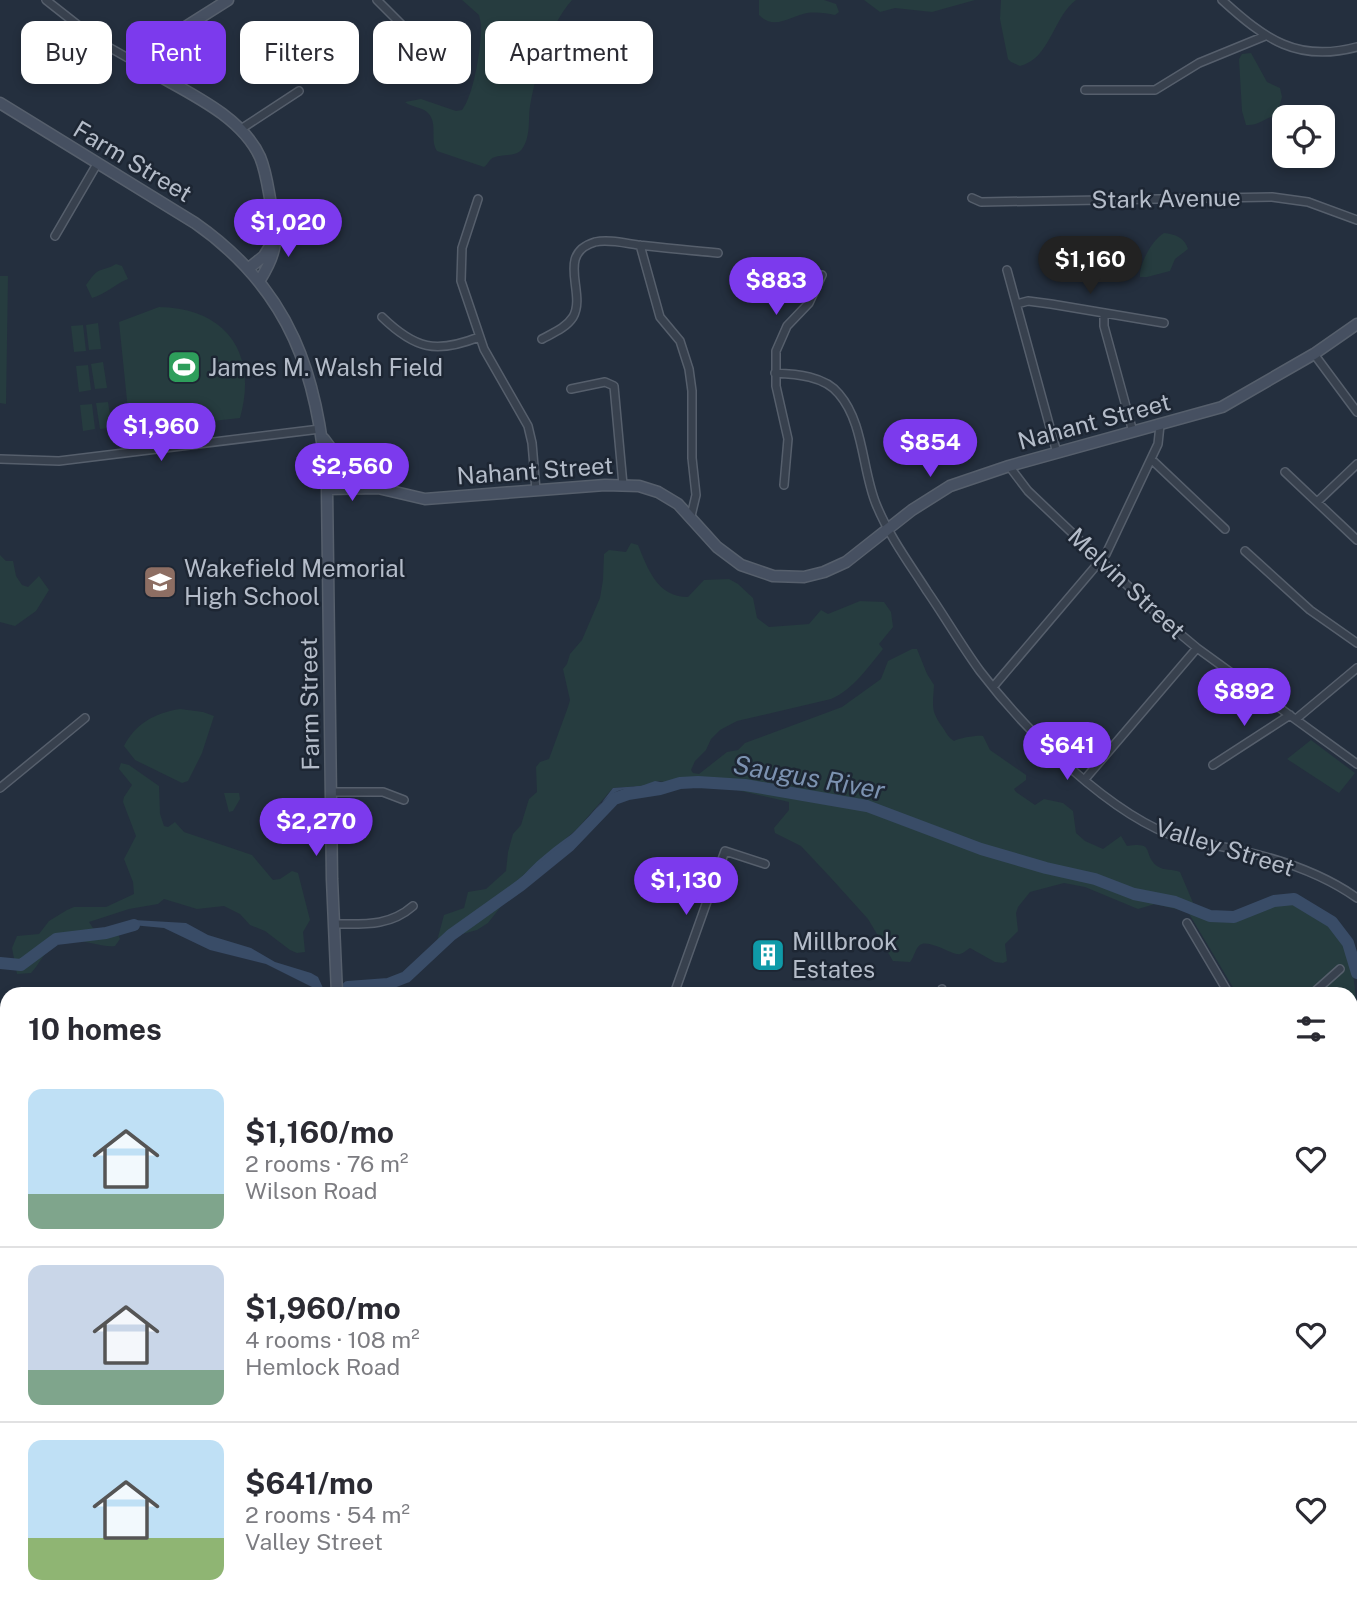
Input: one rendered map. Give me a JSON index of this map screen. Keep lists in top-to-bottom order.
{
  "streets": {
    "main road": ["Farm Street", "Nahant Street"],
    "street": ["Stark Avenue", "Melvin Street", "Valley Street"]
  },
  "crossings": [
    ["Farm Street", "Nahant Street"],
    ["Nahant Street", "Melvin Street"],
    ["Nahant Street", "Valley Street"]
  ],
  "water": ["Saugus River"],
  "places": {
    "sports": ["James M. Walsh Field"],
    "school or university": ["Wakefield Memorial High School"],
    "building": ["Millbrook Estates"]
  },
  "page": {
    "chip": [
      "Buy",
      "Rent",
      "Filters",
      "New",
      "Apartment"
    ],
    "price": [
      "$1,020",
      "$1,160",
      "$883",
      "$1,960",
      "$854",
      "$2,560",
      "$892",
      "$641",
      "$2,270",
      "$1,130"
    ],
    "heading": "10 homes",
    "list": [
      {
        "name": "$1,160/mo",
        "note": "2 rooms · 76 m² · Wilson Road"
      },
      {
        "name": "$1,960/mo",
        "note": "4 rooms · 108 m² · Hemlock Road"
      },
      {
        "name": "$641/mo",
        "note": "2 rooms · 54 m² · Valley Street"
      }
    ]
  }
}
